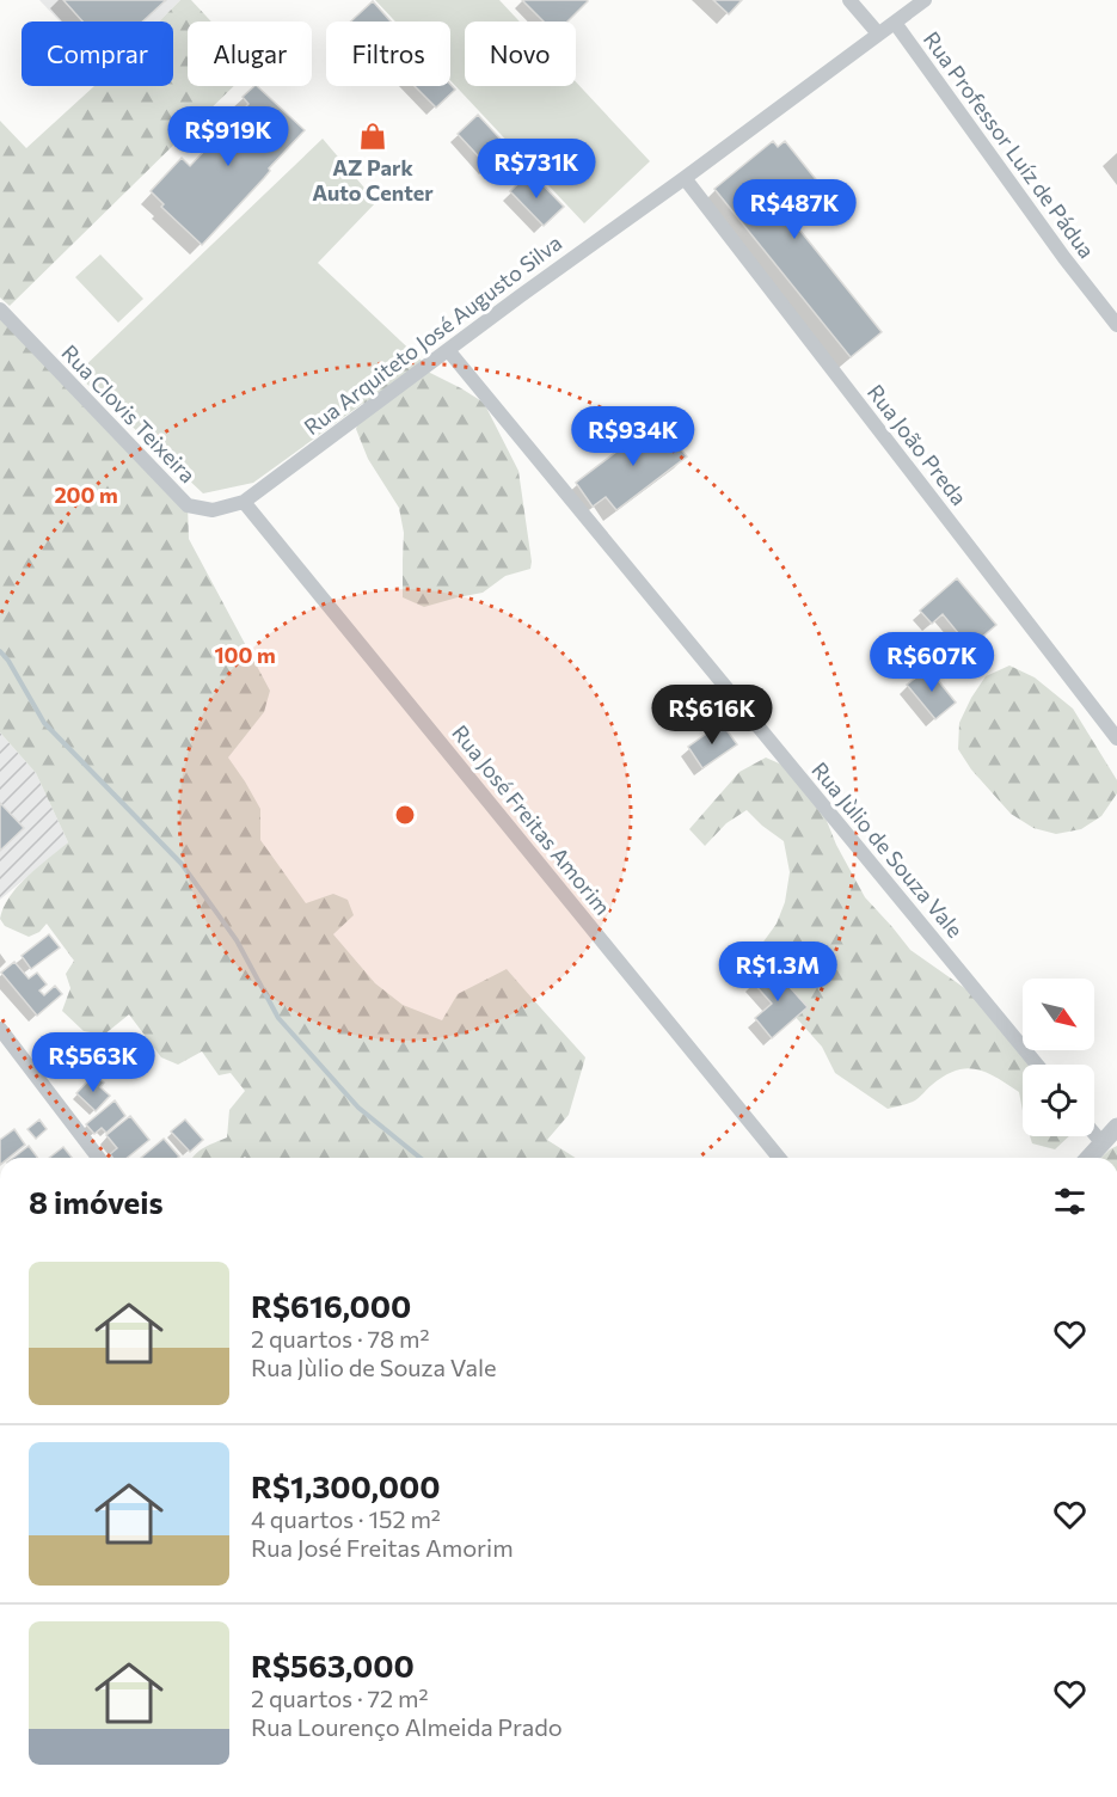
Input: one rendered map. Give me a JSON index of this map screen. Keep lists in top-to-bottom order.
{
  "streets": {
    "street": [
      "Rua Professor Luíz de Pádua",
      "Rua Arquiteto José Augusto Silva",
      "Rua Clovis Teixeira",
      "Rua João Preda",
      "Rua José Freitas Amorim",
      "Rua Jùlio de Souza Vale"
    ]
  },
  "crossings": [
    ["Rua Professor Luíz de Pádua", "Rua Arquiteto José Augusto Silva"],
    ["Rua Arquiteto José Augusto Silva", "Rua Clovis Teixeira"],
    ["Rua Arquiteto José Augusto Silva", "Rua João Preda"],
    ["Rua Arquiteto José Augusto Silva", "Rua José Freitas Amorim"],
    ["Rua Arquiteto José Augusto Silva", "Rua Jùlio de Souza Vale"],
    ["Rua Clovis Teixeira", "Rua José Freitas Amorim"]
  ],
  "places": {
    "shop": ["AZ Park Auto Center"]
  },
  "north": "bottom right",
  "page": {
    "chip": [
      "Comprar",
      "Alugar",
      "Filtros",
      "Novo"
    ],
    "price": [
      "R$919K",
      "R$731K",
      "R$487K",
      "R$934K",
      "R$607K",
      "R$616K",
      "R$1.3M",
      "R$563K"
    ],
    "heading": "8 imóveis",
    "list": [
      {
        "name": "R$616,000",
        "note": "2 quartos · 78 m² · Rua Jùlio de Souza Vale"
      },
      {
        "name": "R$1,300,000",
        "note": "4 quartos · 152 m² · Rua José Freitas Amorim"
      },
      {
        "name": "R$563,000",
        "note": "2 quartos · 72 m² · Rua Lourenço Almeida Prado"
      }
    ]
  },
  "rings": ["200 m", "100 m"]
}
